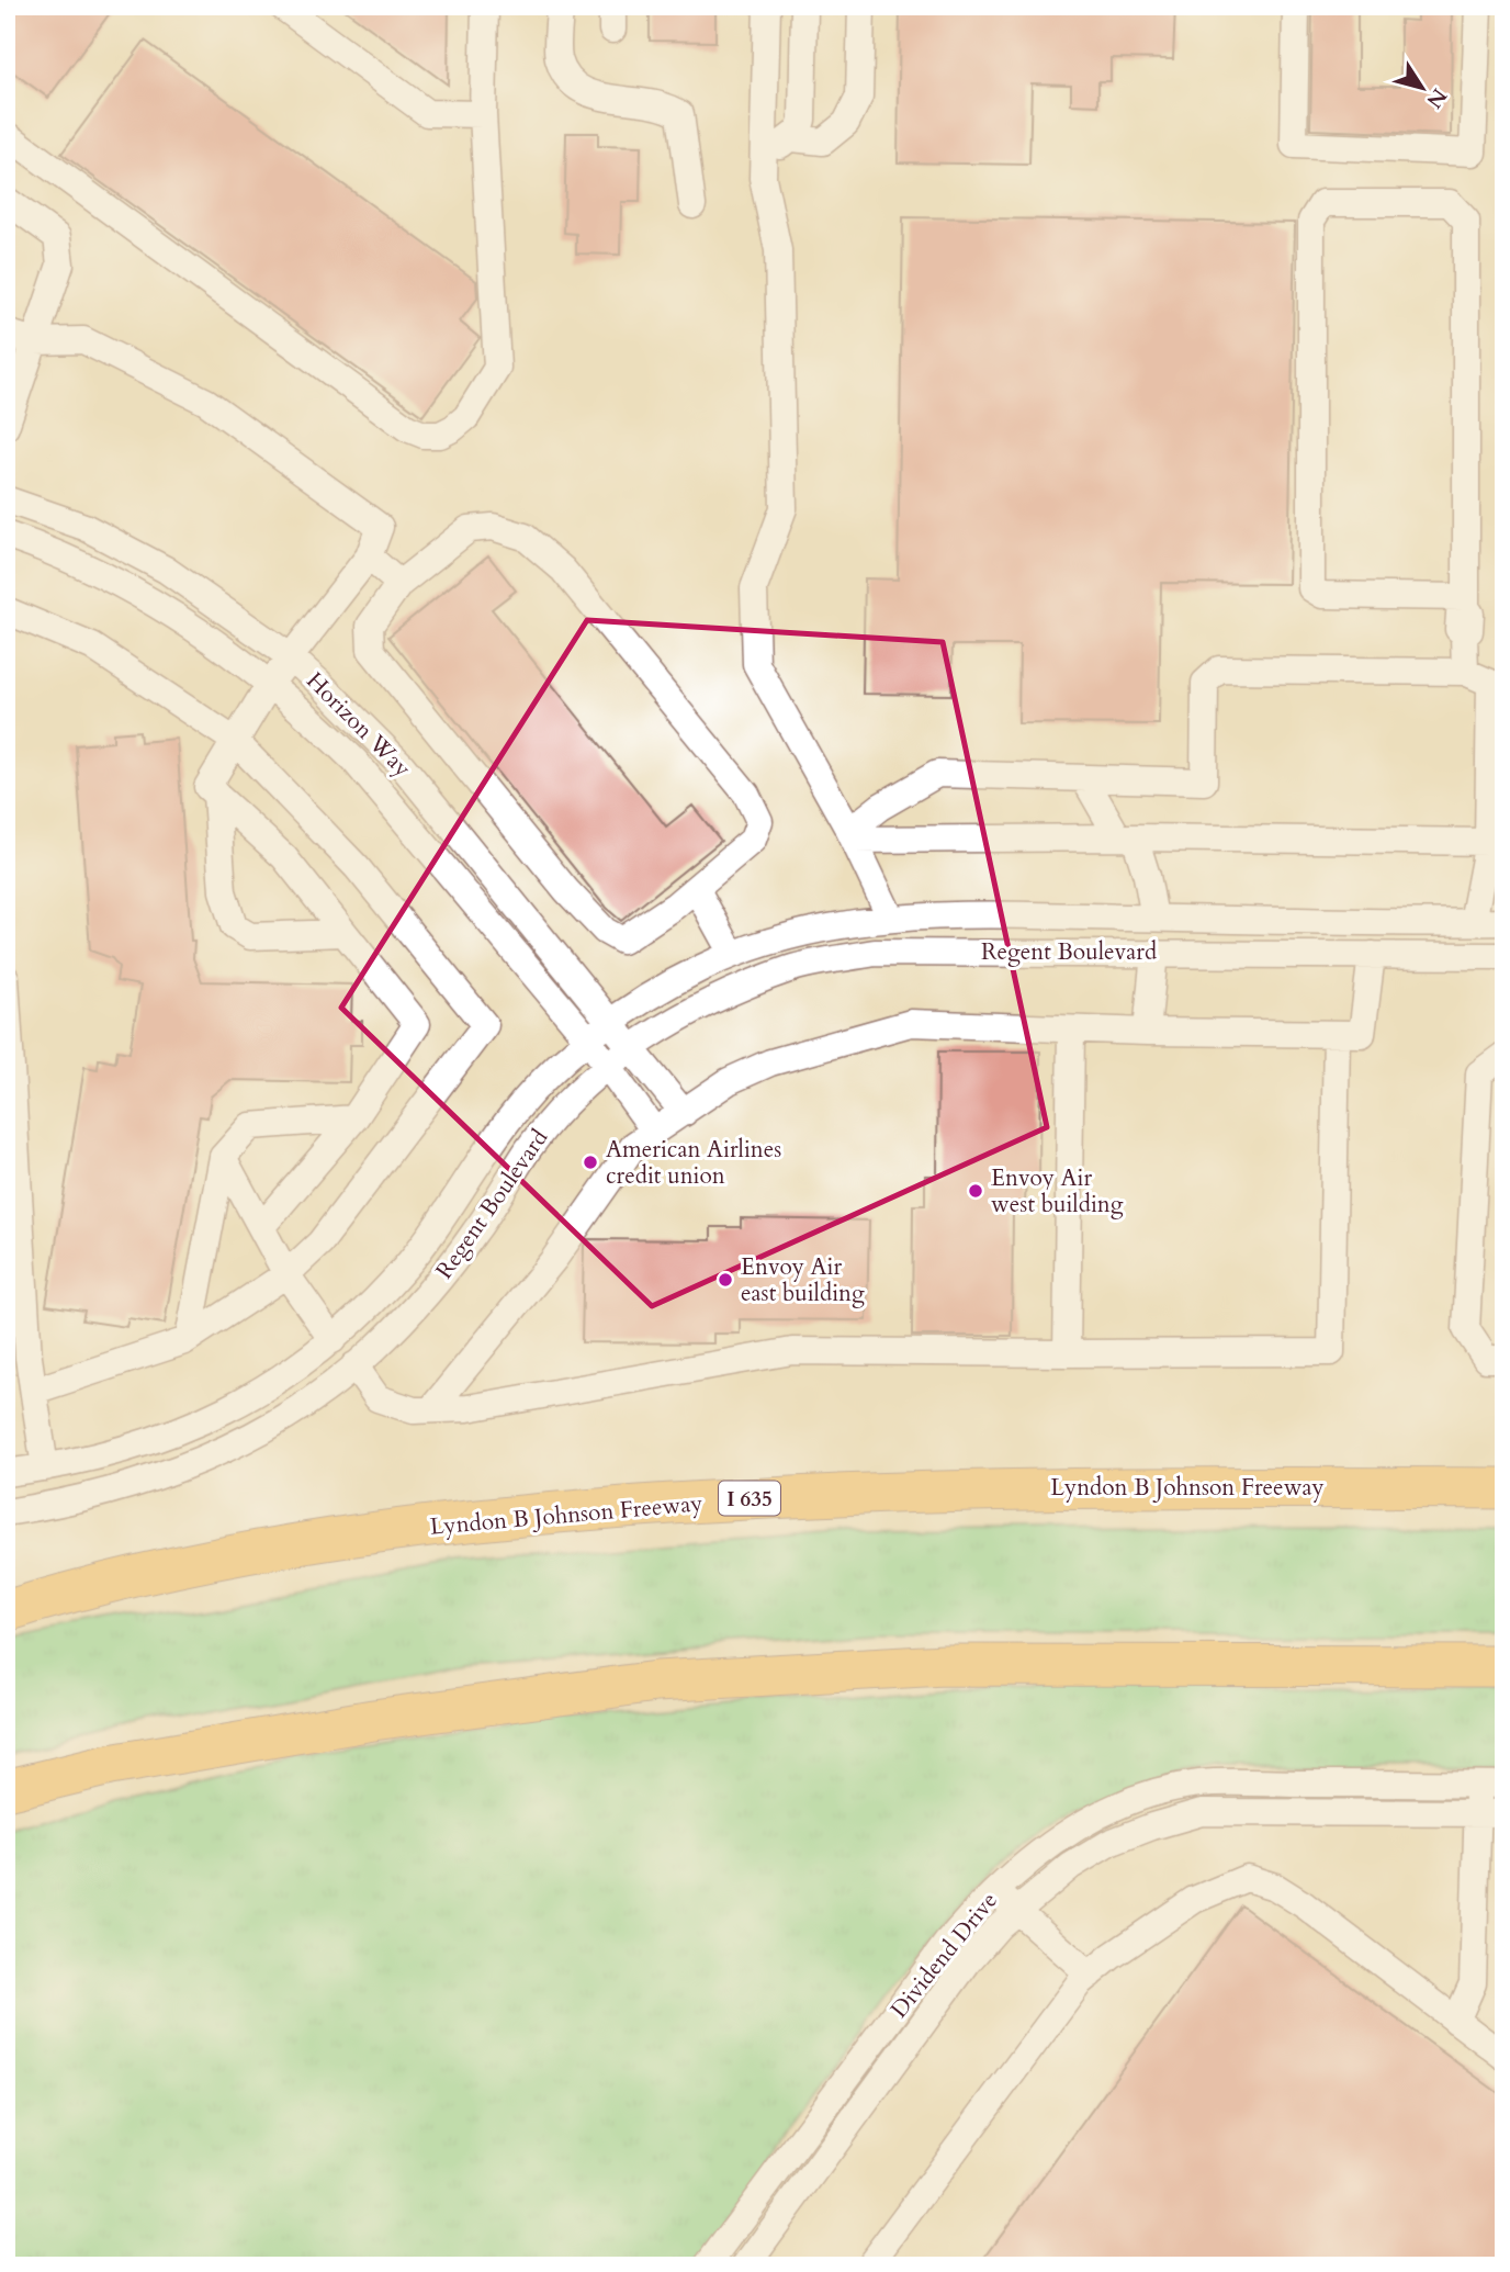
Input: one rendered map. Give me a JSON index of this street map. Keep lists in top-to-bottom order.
{
  "streets": {
    "highway": ["Lyndon B Johnson Freeway", "I 635"],
    "street": ["Horizon Way", "Regent Boulevard", "Dividend Drive"]
  },
  "crossings": [
    ["Horizon Way", "Regent Boulevard"]
  ],
  "places": ["American Airlines credit union", "Envoy Air west building", "Envoy Air east building"],
  "north": "bottom right"
}
